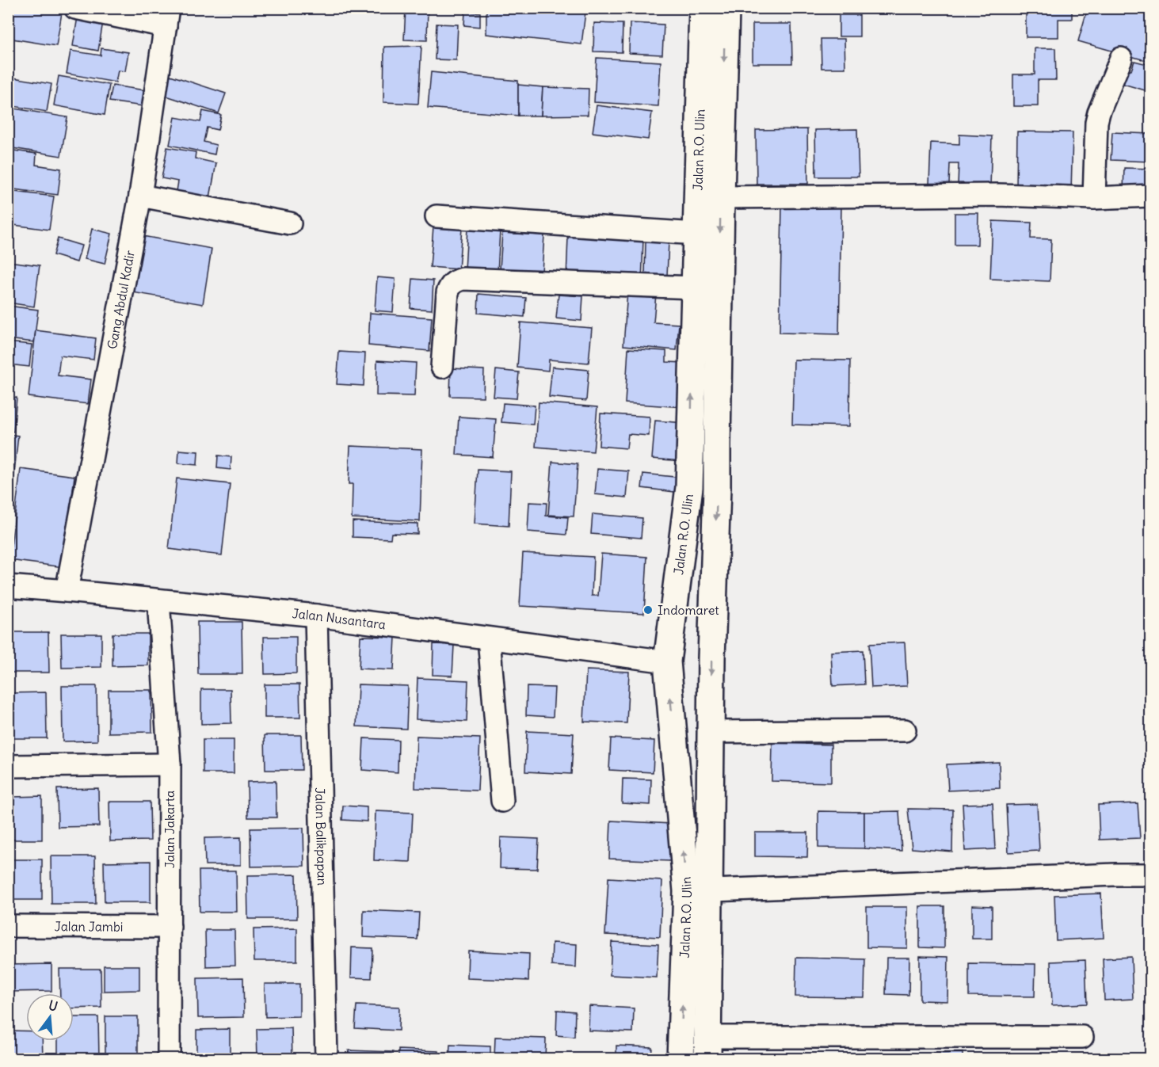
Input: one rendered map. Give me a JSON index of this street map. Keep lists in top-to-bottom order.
{
  "streets": {
    "main road": ["Jalan R.O. Ulin"],
    "street": [
      "Gang Abdul Kadir",
      "Jalan Nusantara",
      "Jalan Jakarta",
      "Jalan Balikpapan",
      "Jalan Jambi"
    ]
  },
  "crossings": [
    ["Jalan R.O. Ulin", "Jalan Nusantara"],
    ["Gang Abdul Kadir", "Jalan Nusantara"],
    ["Jalan Nusantara", "Jalan Jakarta"],
    ["Jalan Nusantara", "Jalan Balikpapan"],
    ["Jalan Jakarta", "Jalan Jambi"]
  ],
  "places": ["Indomaret"],
  "north": "top"
}
